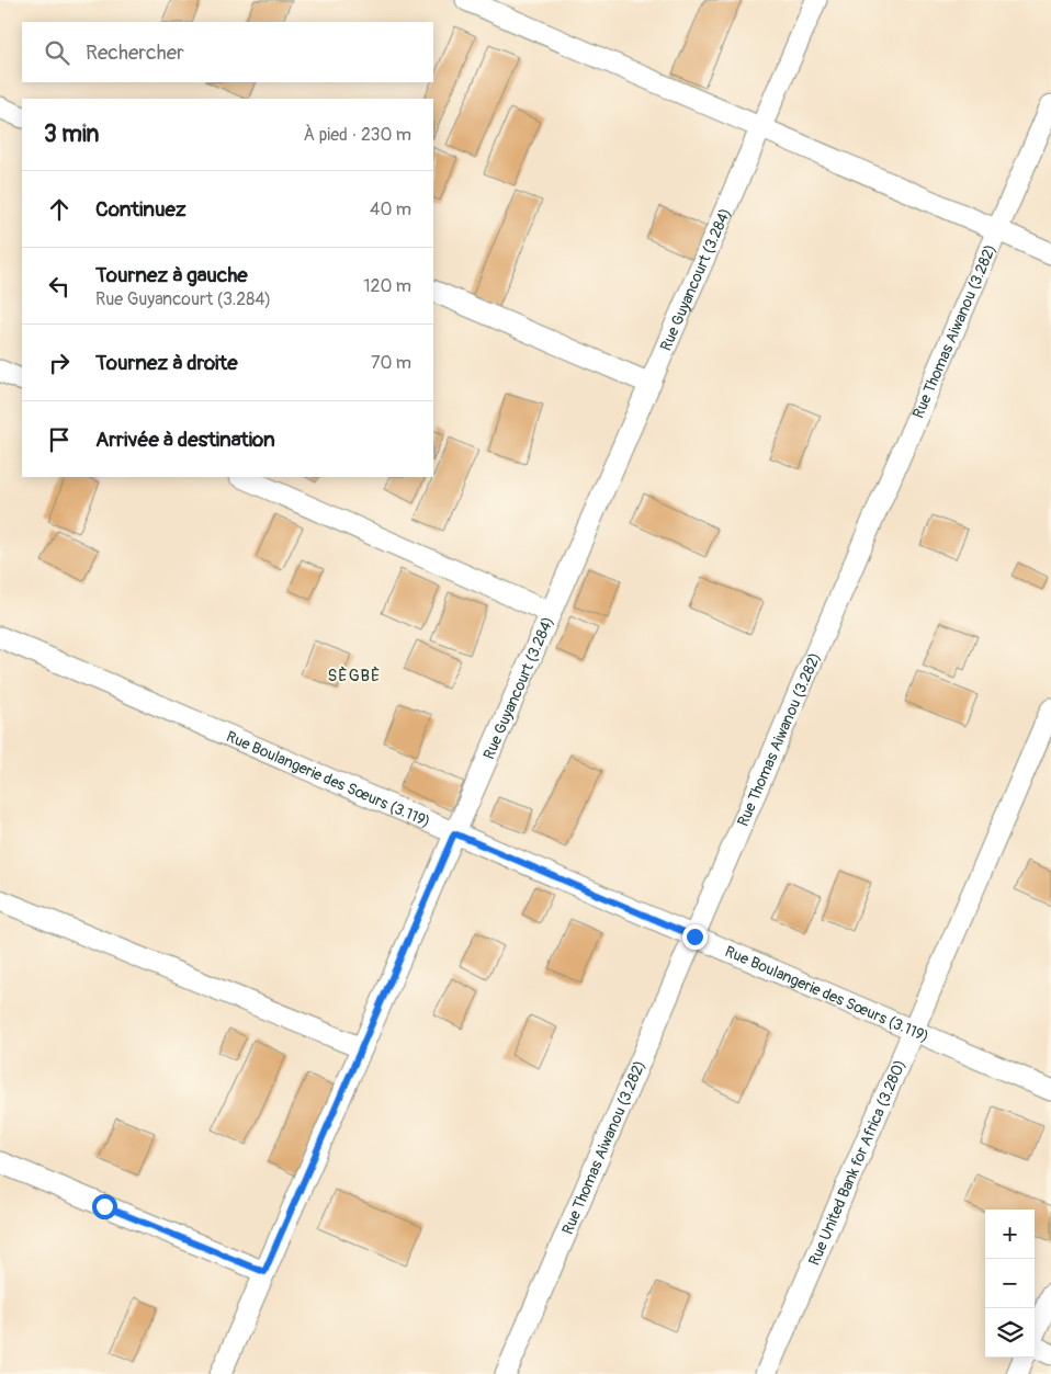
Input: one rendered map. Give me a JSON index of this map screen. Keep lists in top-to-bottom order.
{
  "streets": {
    "street": [
      "Rue Guyancourt (3.284)",
      "Rue Thomas Aiwanou (3.282)",
      "Rue Boulangerie des Sœurs (3.119)",
      "Rue United Bank for Africa (3.280)"
    ]
  },
  "crossings": [
    ["Rue Guyancourt (3.284)", "Rue Boulangerie des Sœurs (3.119)"],
    ["Rue Thomas Aiwanou (3.282)", "Rue Boulangerie des Sœurs (3.119)"],
    ["Rue Boulangerie des Sœurs (3.119)", "Rue United Bank for Africa (3.280)"]
  ],
  "districts": ["SÈGBÈ"],
  "page": {
    "search": "Rechercher",
    "heading": ["3 min", "À pied · 230 m"],
    "list": [
      ["Continuez", "40 m"],
      ["Tournez à gauche", "Rue Guyancourt (3.284)", "120 m"],
      ["Tournez à droite", "70 m"],
      "Arrivée à destination"
    ],
    "map_buttons": ["+", "−"]
  }
}
